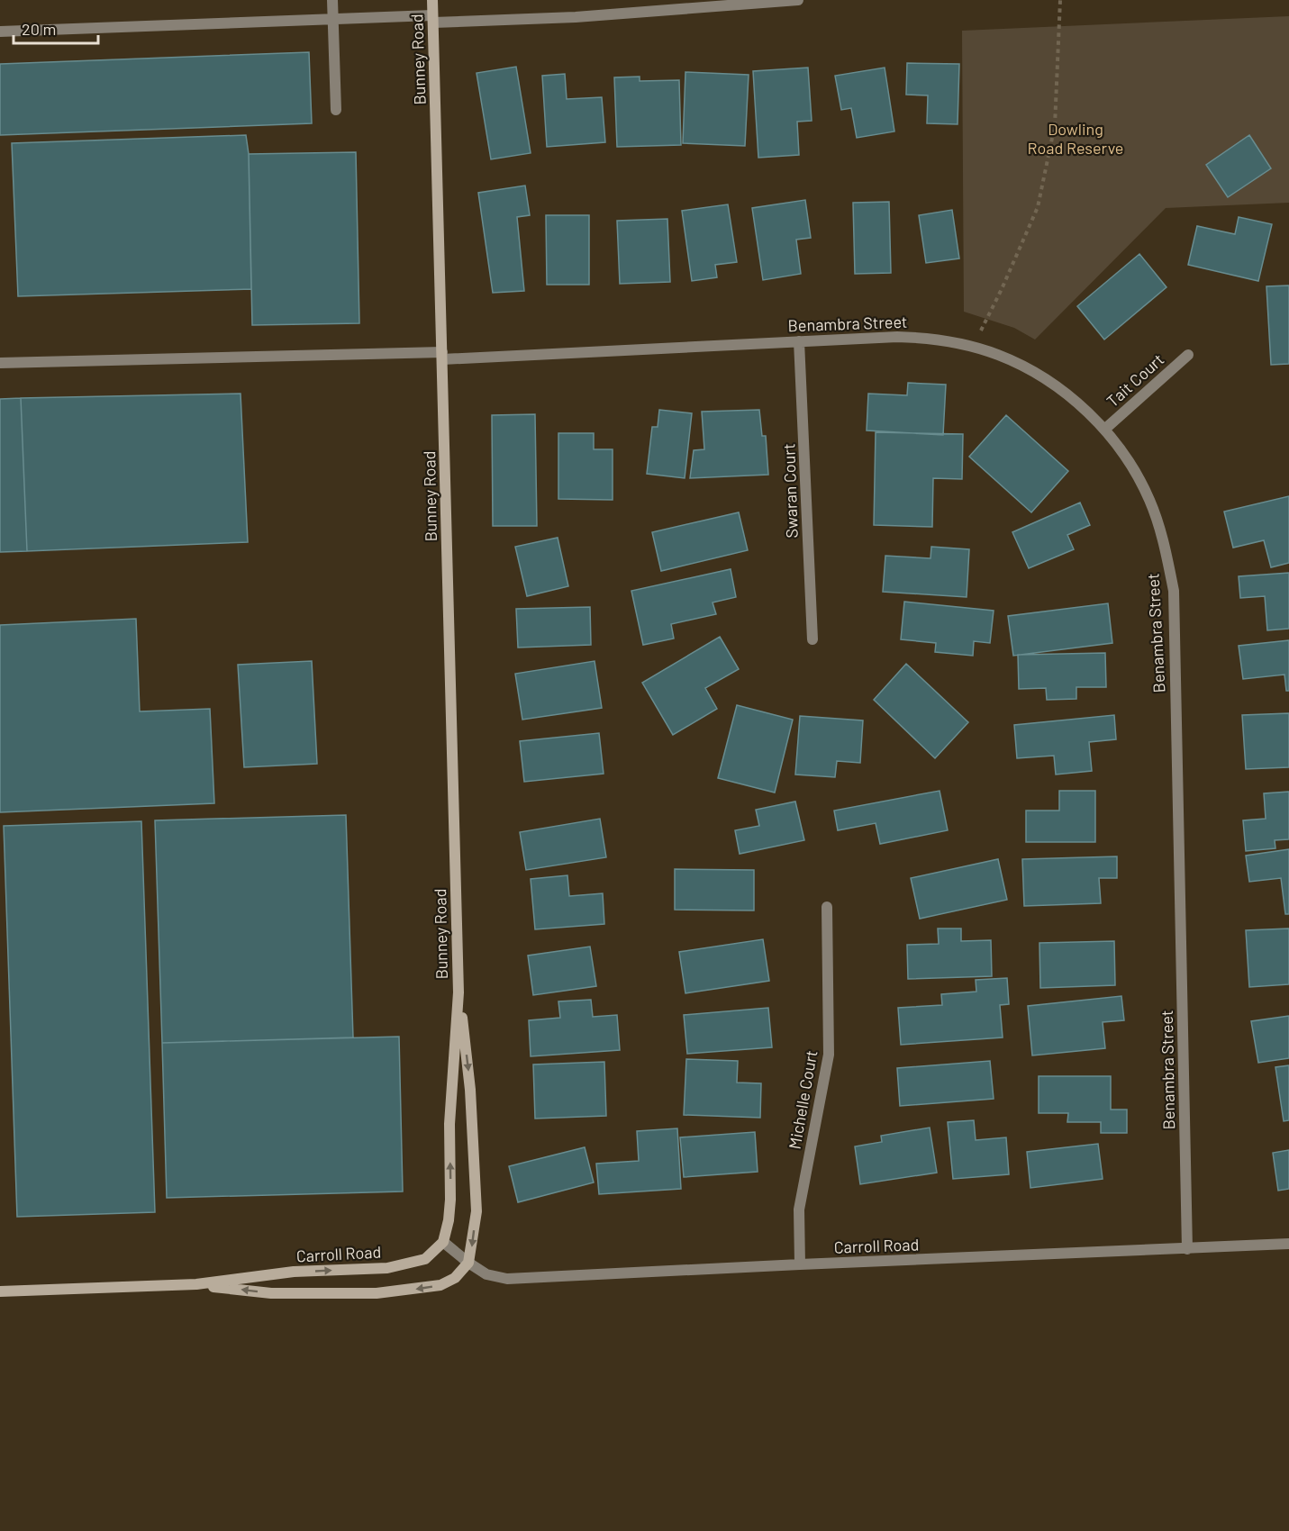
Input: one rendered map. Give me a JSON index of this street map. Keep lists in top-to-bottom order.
{
  "streets": {
    "street": [
      "Bunney Road",
      "Benambra Street",
      "Tait Court",
      "Swaran Court",
      "Michelle Court",
      "Carroll Road"
    ]
  },
  "crossings": [
    ["Bunney Road", "Benambra Street"],
    ["Bunney Road", "Carroll Road"],
    ["Benambra Street", "Tait Court"],
    ["Benambra Street", "Swaran Court"],
    ["Benambra Street", "Carroll Road"],
    ["Michelle Court", "Carroll Road"]
  ],
  "parks": ["Dowling Road Reserve"],
  "scale_bar": "20 m"
}
